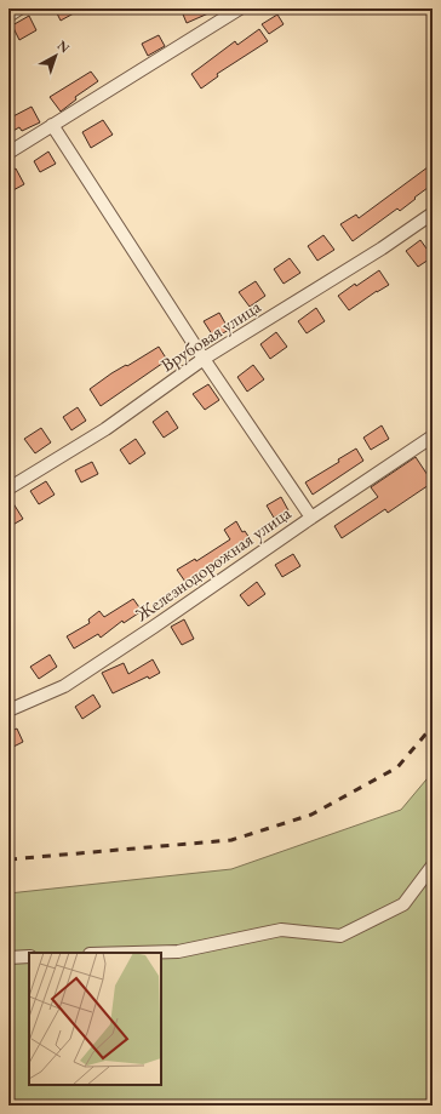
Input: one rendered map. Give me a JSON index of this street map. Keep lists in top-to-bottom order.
{
  "streets": {
    "street": ["Врубовая улица", "Железнодорожная улица"]
  },
  "north": "top right"
}
